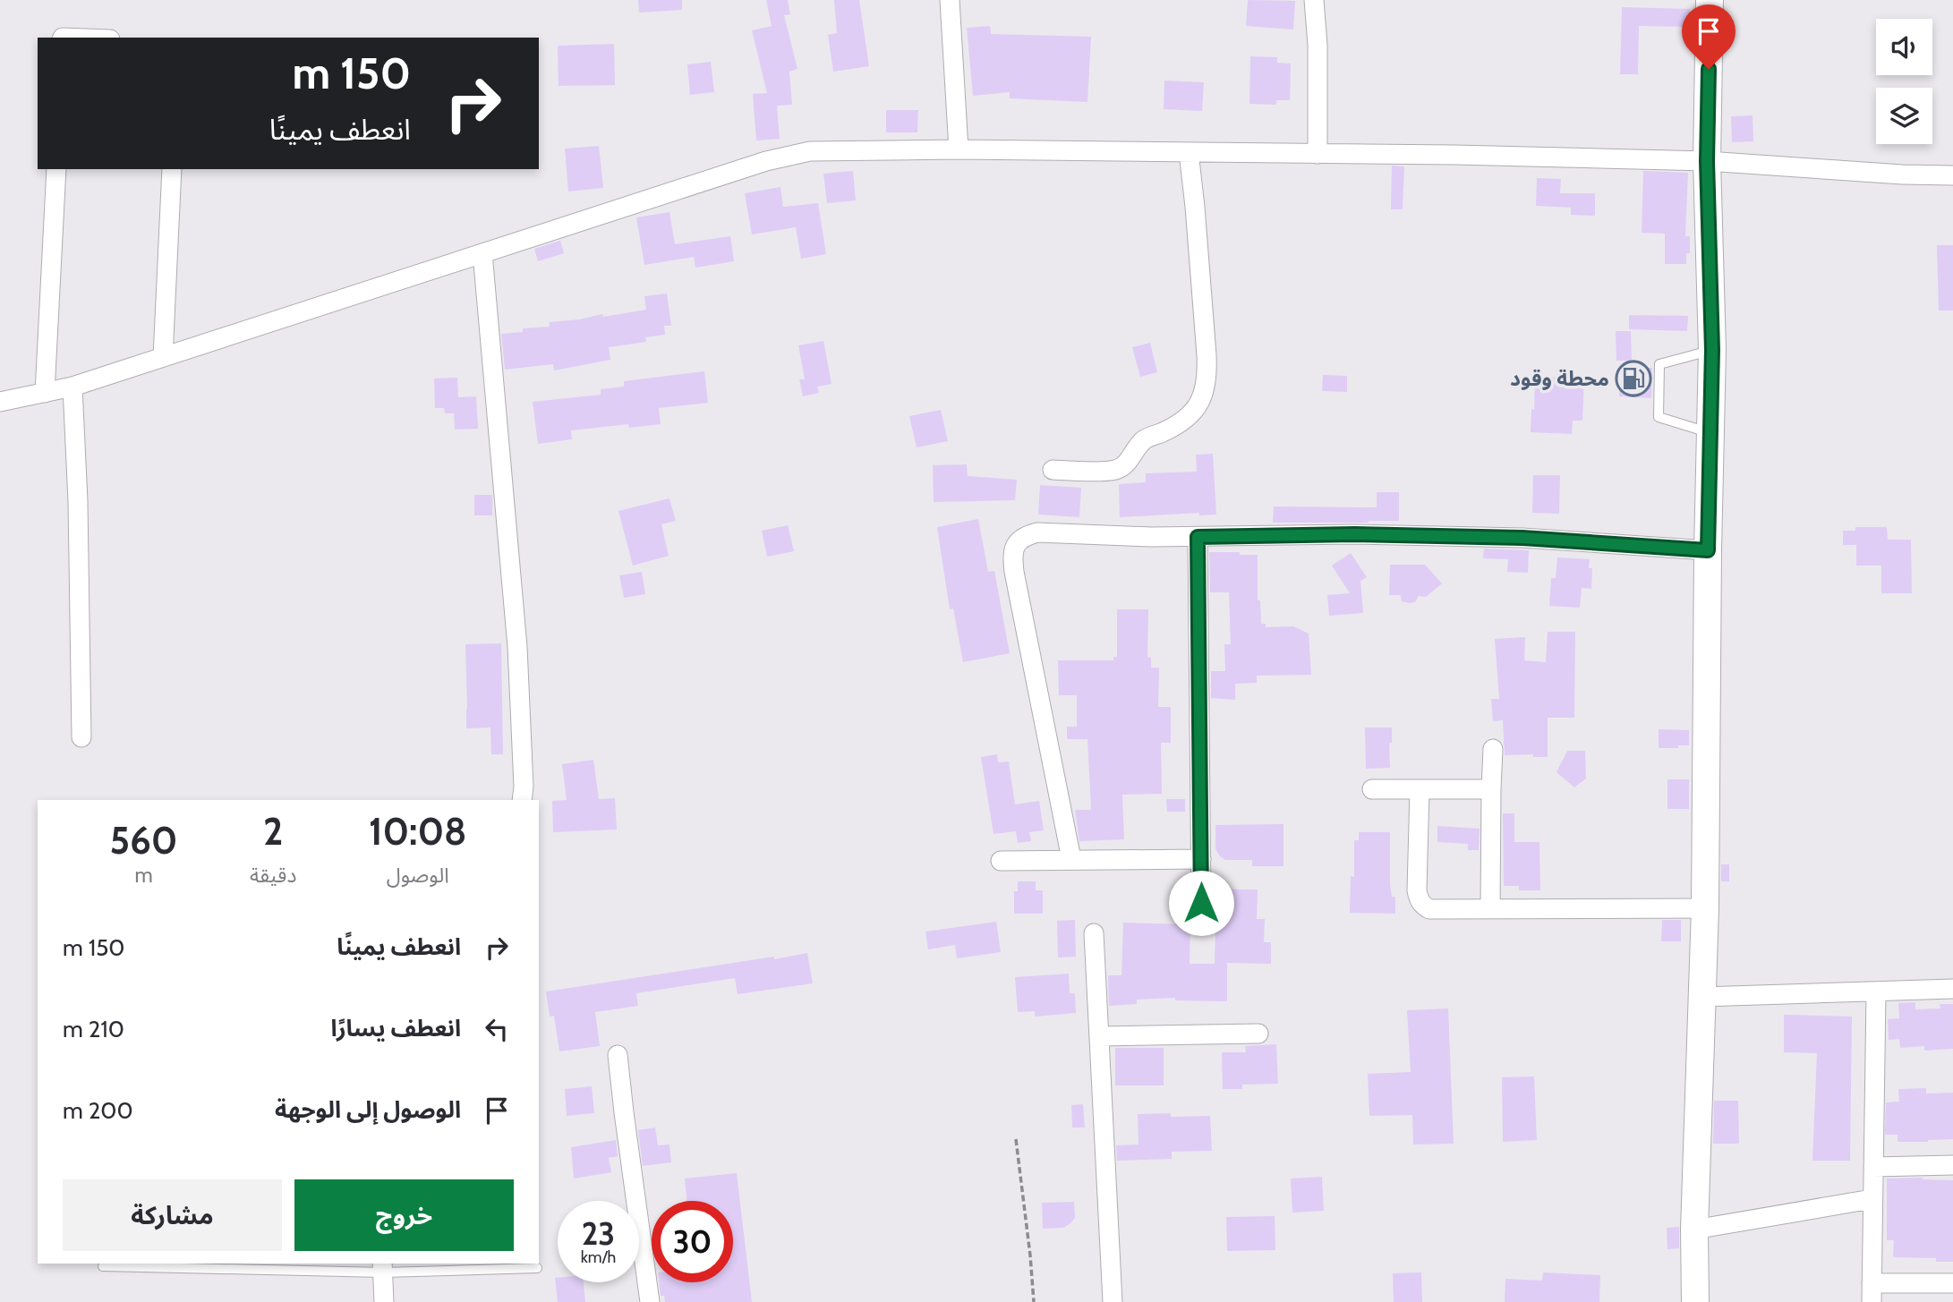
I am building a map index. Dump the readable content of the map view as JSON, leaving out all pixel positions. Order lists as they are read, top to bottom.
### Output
{
  "places": {
    "fuel station": ["محطة وقود"]
  },
  "page": {
    "turn": ["150 m", "انعطف يمينًا"],
    "eta": [
      "10:08",
      "الوصول",
      "2",
      "دقيقة",
      "560",
      "m"
    ],
    "list": [
      {
        "name": "انعطف يمينًا",
        "value": "150 m"
      },
      {
        "name": "انعطف يسارًا",
        "value": "210 m"
      },
      {
        "name": "الوصول إلى الوجهة",
        "value": "200 m"
      }
    ],
    "buttons": ["خروج", "مشاركة"],
    "speed": "23 km/h",
    "limit": "30"
  }
}
